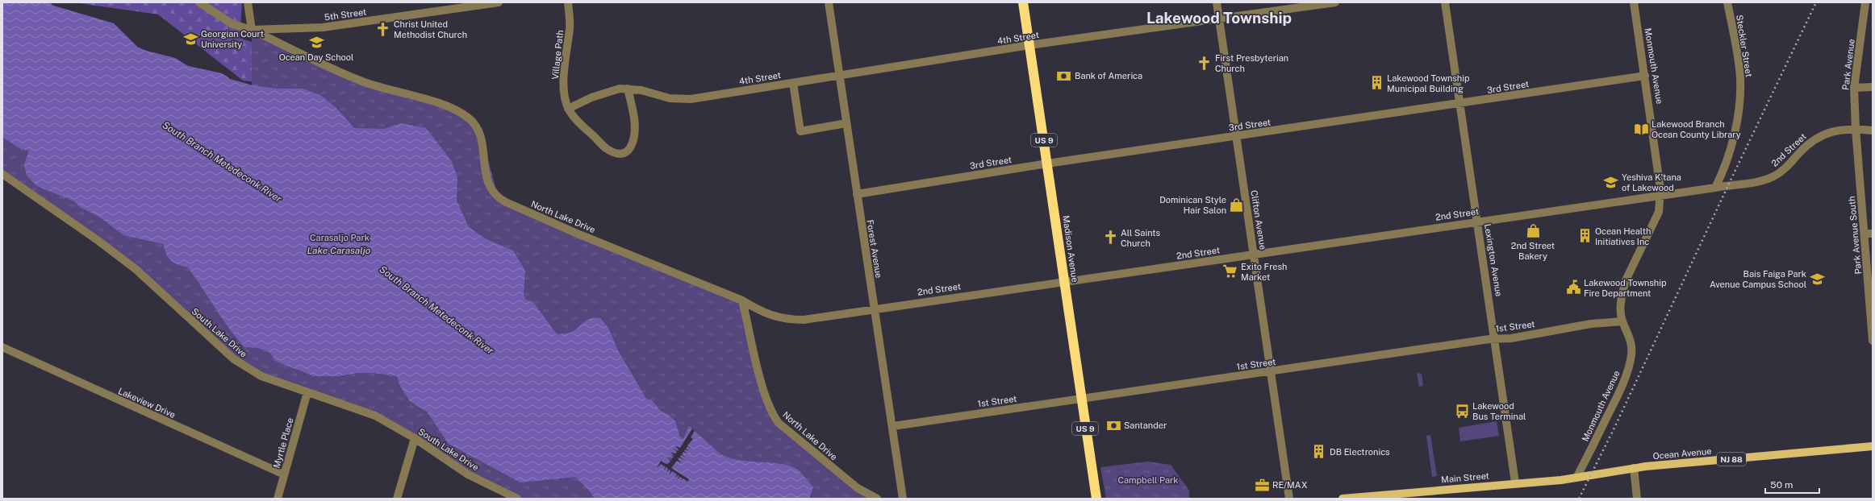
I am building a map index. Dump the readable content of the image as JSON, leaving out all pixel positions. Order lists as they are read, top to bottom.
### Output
{
  "streets": {
    "highway": ["US 9", "Madison Avenue"],
    "main road": ["Ocean Avenue", "NJ 88", "Main Street"],
    "street": [
      "5th Street",
      "4th Street",
      "Steckler Street",
      "Village Path",
      "Park Avenue",
      "Monmouth Avenue",
      "3rd Street",
      "2nd Street",
      "North Lake Drive",
      "Clifton Avenue",
      "Park Avenue South",
      "Forest Avenue",
      "Lexington Avenue",
      "1st Street",
      "South Lake Drive",
      "Lakeview Drive",
      "Myrtle Place"
    ]
  },
  "crossings": [
    ["5th Street", "North Lake Drive"],
    ["4th Street", "Village Path"],
    ["4th Street", "Clifton Avenue"],
    ["4th Street", "Forest Avenue"],
    ["4th Street", "Madison Avenue"],
    ["Steckler Street", "2nd Street"],
    ["Park Avenue", "2nd Street"],
    ["Park Avenue", "Park Avenue South"],
    ["Monmouth Avenue", "3rd Street"],
    ["Monmouth Avenue", "2nd Street"],
    ["Monmouth Avenue", "1st Street"],
    ["Monmouth Avenue", "Main Street"],
    ["3rd Street", "Clifton Avenue"],
    ["3rd Street", "Forest Avenue"],
    ["3rd Street", "Madison Avenue"],
    ["3rd Street", "Lexington Avenue"],
    ["2nd Street", "North Lake Drive"],
    ["2nd Street", "Clifton Avenue"],
    ["2nd Street", "Park Avenue South"],
    ["2nd Street", "Forest Avenue"],
    ["2nd Street", "Madison Avenue"],
    ["2nd Street", "Lexington Avenue"],
    ["Clifton Avenue", "1st Street"],
    ["Forest Avenue", "1st Street"],
    ["Madison Avenue", "1st Street"],
    ["Lexington Avenue", "1st Street"],
    ["Lexington Avenue", "Main Street"],
    ["South Lake Drive", "Myrtle Place"],
    ["Lakeview Drive", "Myrtle Place"],
    ["Ocean Avenue", "Main Street"]
  ],
  "districts": ["Lakewood Township"],
  "water": ["South Branch Metedeconk River", "Lake Carasaljo"],
  "parks": ["Carasaljo Park", "Campbell Park"],
  "places": {
    "church": ["Christ United Methodist Church", "First Presbyterian Church", "All Saints Church"],
    "school or university": [
      "Georgian Court University",
      "Ocean Day School",
      "Yeshiva K'tana of Lakewood",
      "Bais Faiga Park Avenue Campus School"
    ],
    "bank": ["Bank of America", "Santander"],
    "building": ["Lakewood Township Municipal Building", "Ocean Health Initiatives Inc", "DB Electronics"],
    "library": ["Lakewood Branch Ocean County Library"],
    "shop": ["Dominican Style Hair Salon", "2nd Street Bakery"],
    "supermarket": ["Exito Fresh Market"],
    "public building": ["Lakewood Township Fire Department"],
    "bus stop": ["Lakewood Bus Terminal"],
    "office": ["RE/MAX"]
  },
  "scale_bar": "50 m"
}
